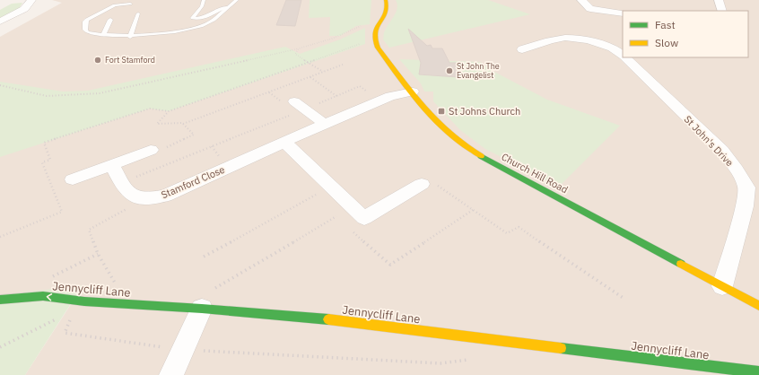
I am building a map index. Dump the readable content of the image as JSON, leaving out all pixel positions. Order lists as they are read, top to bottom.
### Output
{
  "streets": {
    "street": [
      "St John's Drive",
      "Church Hill Road",
      "Stamford Close",
      "Jennycliff Lane"
    ]
  },
  "crossings": [
    ["St John's Drive", "Church Hill Road"],
    ["Church Hill Road", "Stamford Close"]
  ],
  "places": {
    "other": ["Fort Stamford", "St John The Evangelist"],
    "transit": ["St Johns Church"]
  },
  "legend": ["Fast", "Slow"]
}
